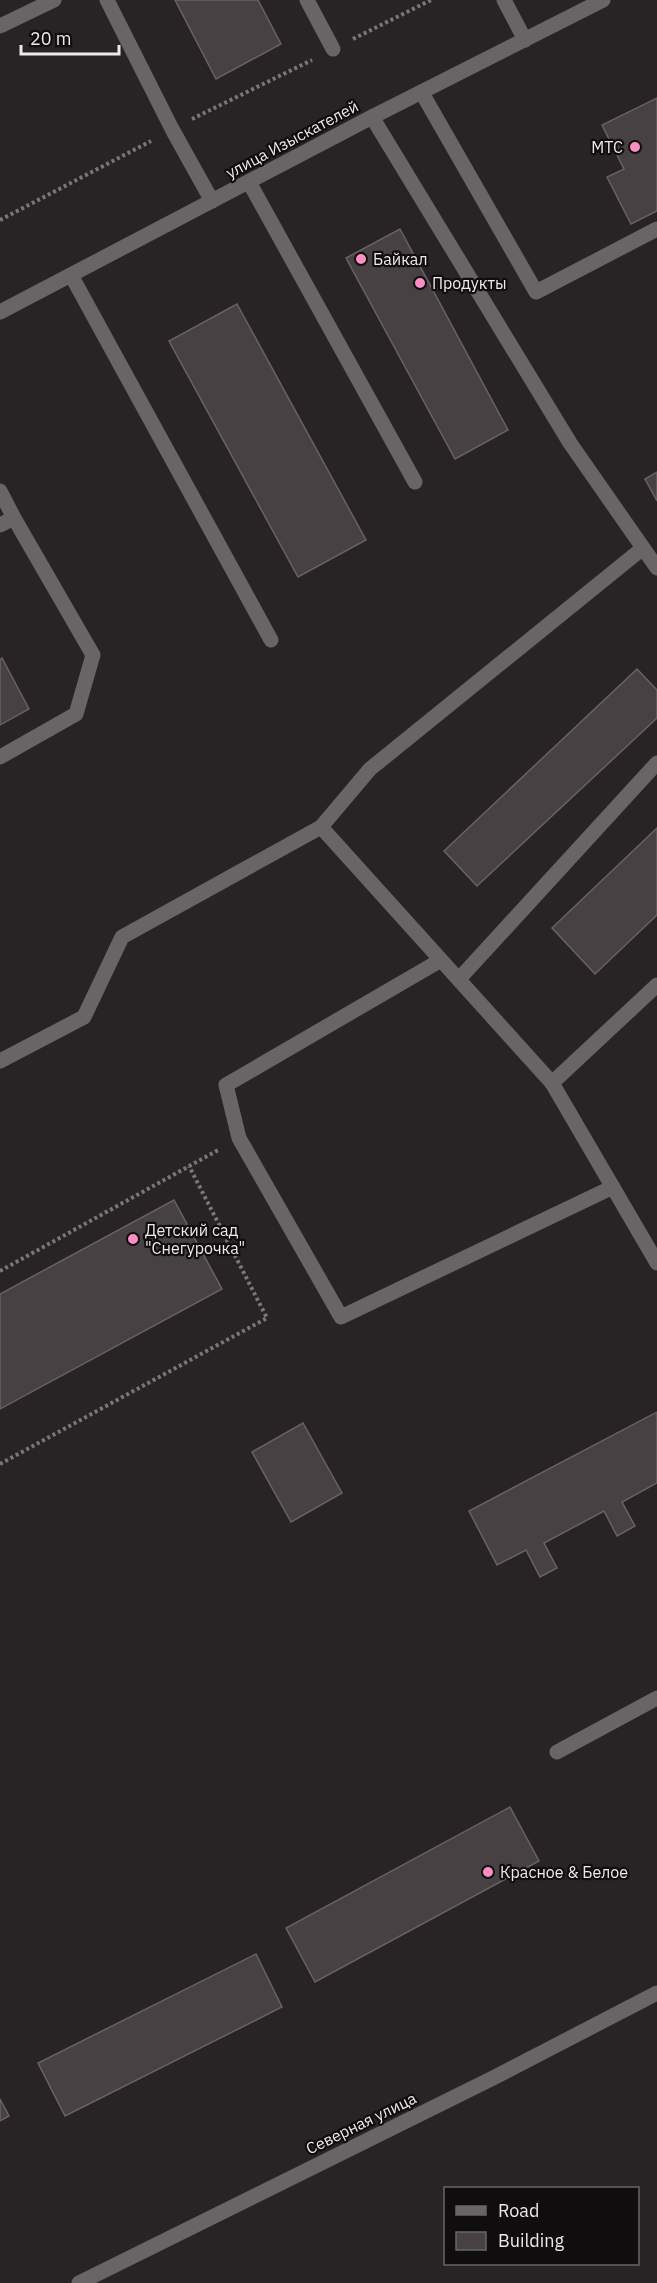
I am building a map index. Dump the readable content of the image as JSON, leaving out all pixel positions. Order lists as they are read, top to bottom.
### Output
{
  "streets": {
    "street": ["улица Изыскателей", "Северная улица"]
  },
  "places": [
    "МТС",
    "Байкал",
    "Продукты",
    "Детский сад \"Снегурочка\"",
    "Красное & Белое"
  ],
  "legend": ["Road", "Building"],
  "scale_bar": "20 m"
}
